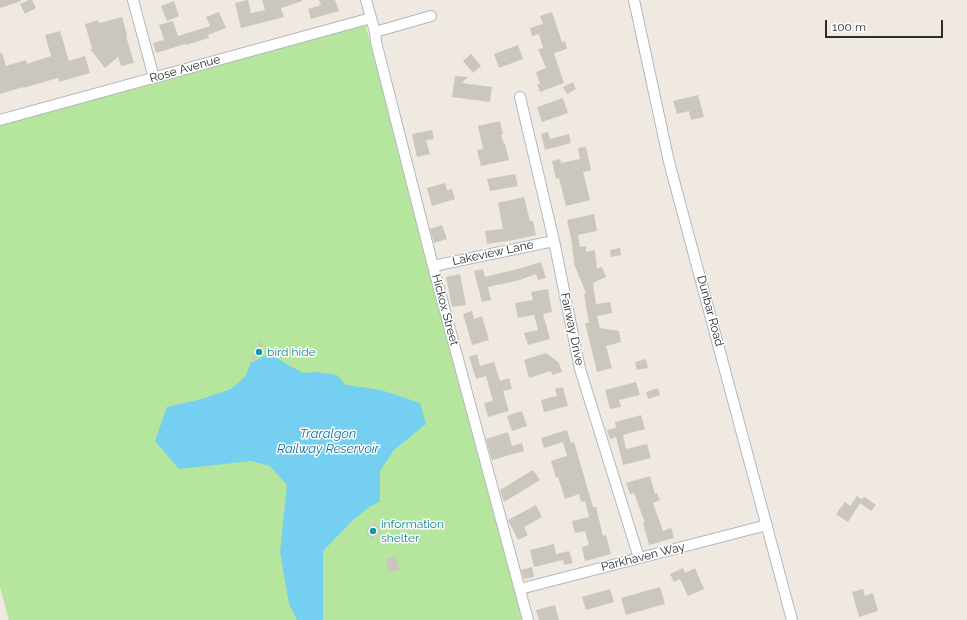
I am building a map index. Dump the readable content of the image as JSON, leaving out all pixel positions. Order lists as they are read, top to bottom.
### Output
{
  "streets": {
    "street": [
      "Rose Avenue",
      "Lakeview Lane",
      "Hickox Street",
      "Dunbar Road",
      "Fairway Drive",
      "Parkhaven Way"
    ]
  },
  "crossings": [
    ["Rose Avenue", "Hickox Street"],
    ["Lakeview Lane", "Hickox Street"],
    ["Lakeview Lane", "Fairway Drive"],
    ["Hickox Street", "Parkhaven Way"],
    ["Dunbar Road", "Parkhaven Way"],
    ["Fairway Drive", "Parkhaven Way"]
  ],
  "water": ["Traralgon Railway Reservoir"],
  "places": ["bird hide", "information shelter"],
  "scale_bar": "100 m"
}
